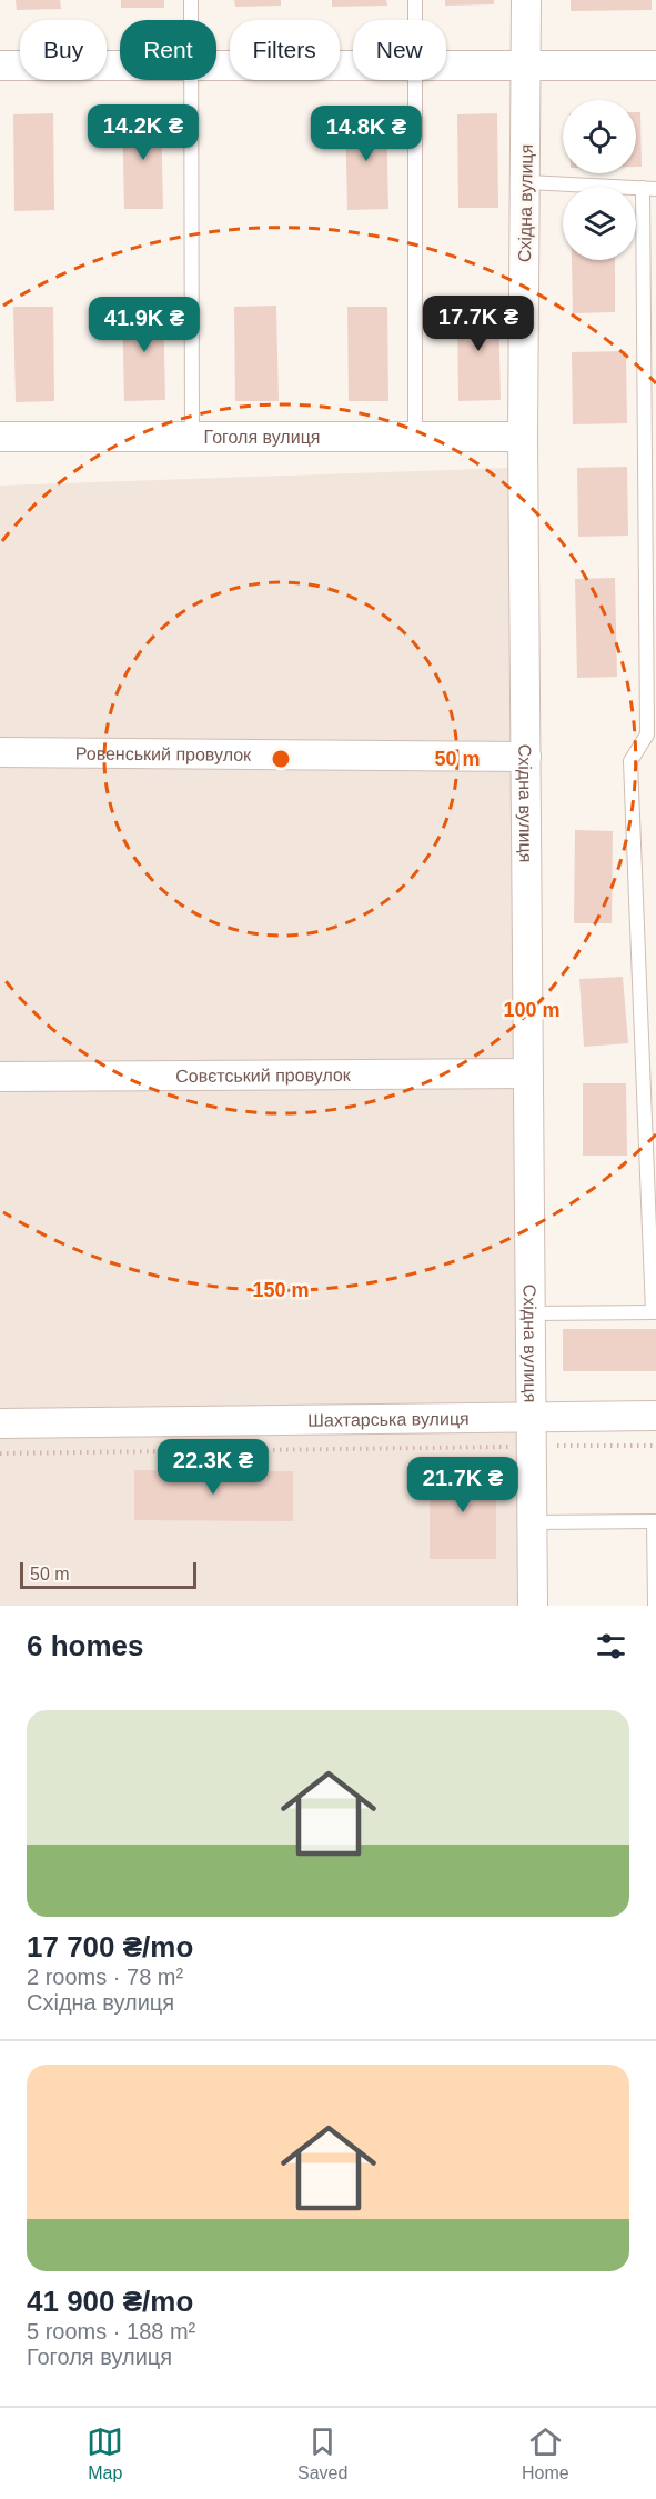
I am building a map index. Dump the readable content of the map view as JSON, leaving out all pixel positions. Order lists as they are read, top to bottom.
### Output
{
  "streets": {
    "street": [
      "Східна вулиця",
      "Гоголя вулиця",
      "Ровенський провулок",
      "Совєтський провулок",
      "Шахтарська вулиця"
    ]
  },
  "crossings": [
    ["Східна вулиця", "Гоголя вулиця"],
    ["Східна вулиця", "Ровенський провулок"],
    ["Східна вулиця", "Совєтський провулок"],
    ["Східна вулиця", "Шахтарська вулиця"]
  ],
  "scale_bar": "50 m",
  "page": {
    "chip": [
      "Buy",
      "Rent",
      "Filters",
      "New"
    ],
    "price": [
      "14.2K ₴",
      "14.8K ₴",
      "17.7K ₴",
      "41.9K ₴",
      "22.3K ₴",
      "21.7K ₴"
    ],
    "scale": "50 m",
    "heading": "6 homes",
    "list": [
      {
        "name": "17 700 ₴/mo",
        "note": "2 rooms · 78 m² · Східна вулиця"
      },
      {
        "name": "41 900 ₴/mo",
        "note": "5 rooms · 188 m² · Гоголя вулиця"
      }
    ],
    "tabs": ["Map", "Saved", "Home"]
  },
  "rings": ["50 m", "100 m", "150 m"]
}
